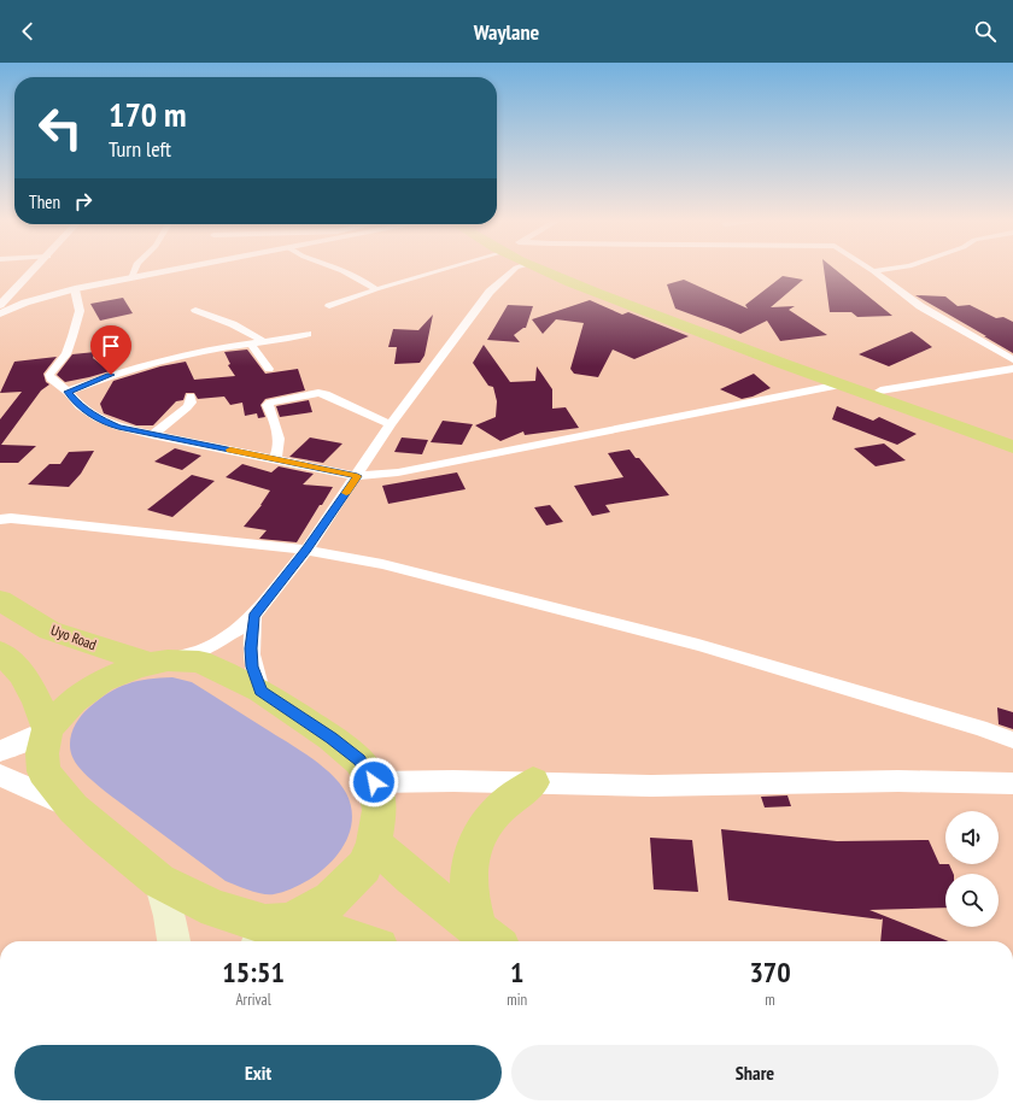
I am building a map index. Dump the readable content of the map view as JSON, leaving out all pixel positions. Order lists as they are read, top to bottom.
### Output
{
  "streets": {
    "highway": ["Uyo Road"]
  },
  "page": {
    "header": "Waylane",
    "turn": ["170 m", "Turn left"],
    "then": "Then",
    "eta": [
      "15:51",
      "Arrival",
      "1",
      "min",
      "370",
      "m"
    ],
    "buttons": ["Exit", "Share"]
  }
}
